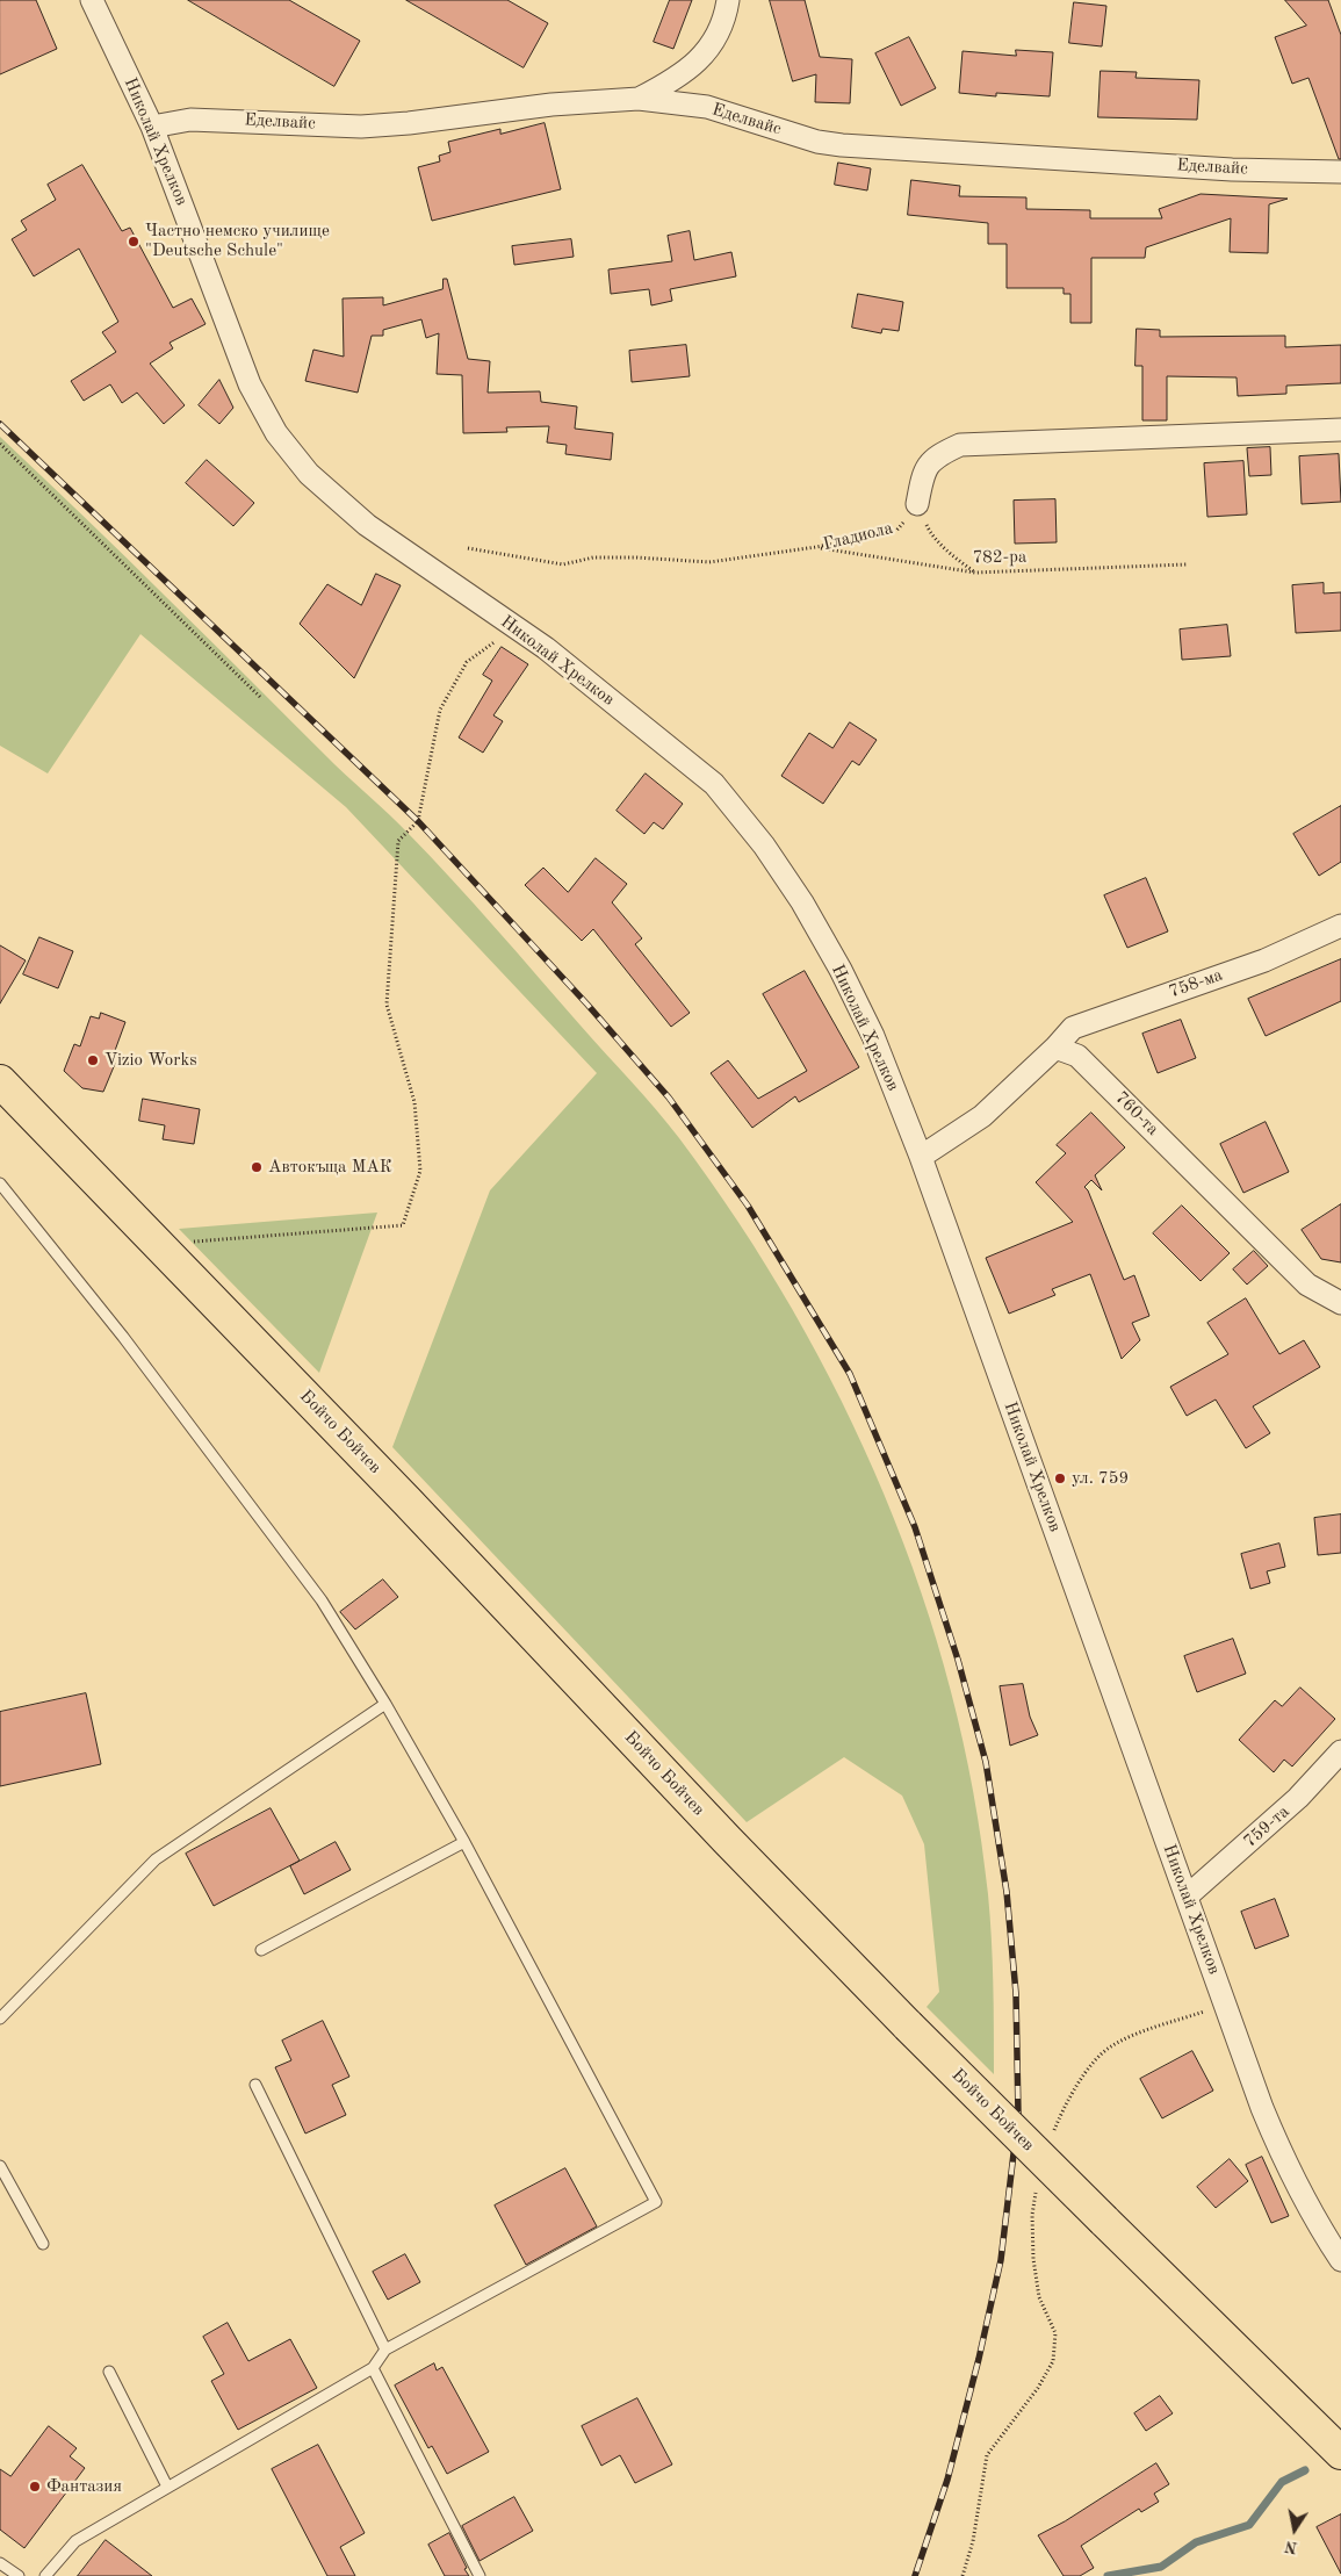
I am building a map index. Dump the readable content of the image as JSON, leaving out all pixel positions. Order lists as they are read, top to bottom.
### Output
{
  "streets": {
    "highway": ["Бойчо Бойчев"],
    "street": [
      "Еделвайс",
      "Николай Хрелков",
      "758-ма",
      "760-та",
      "759-та"
    ],
    "path": ["Гладиола", "782-ра"]
  },
  "crossings": [
    ["Еделвайс", "Николай Хрелков"],
    ["Николай Хрелков", "759-та"],
    ["Гладиола", "782-ра"],
    ["758-ма", "760-та"]
  ],
  "places": [
    "Частно немско училище \"Deutsche Schule\"",
    "Vizio Works",
    "Автокъща МАК",
    "ул. 759",
    "Фантазия"
  ],
  "north": "bottom"
}
